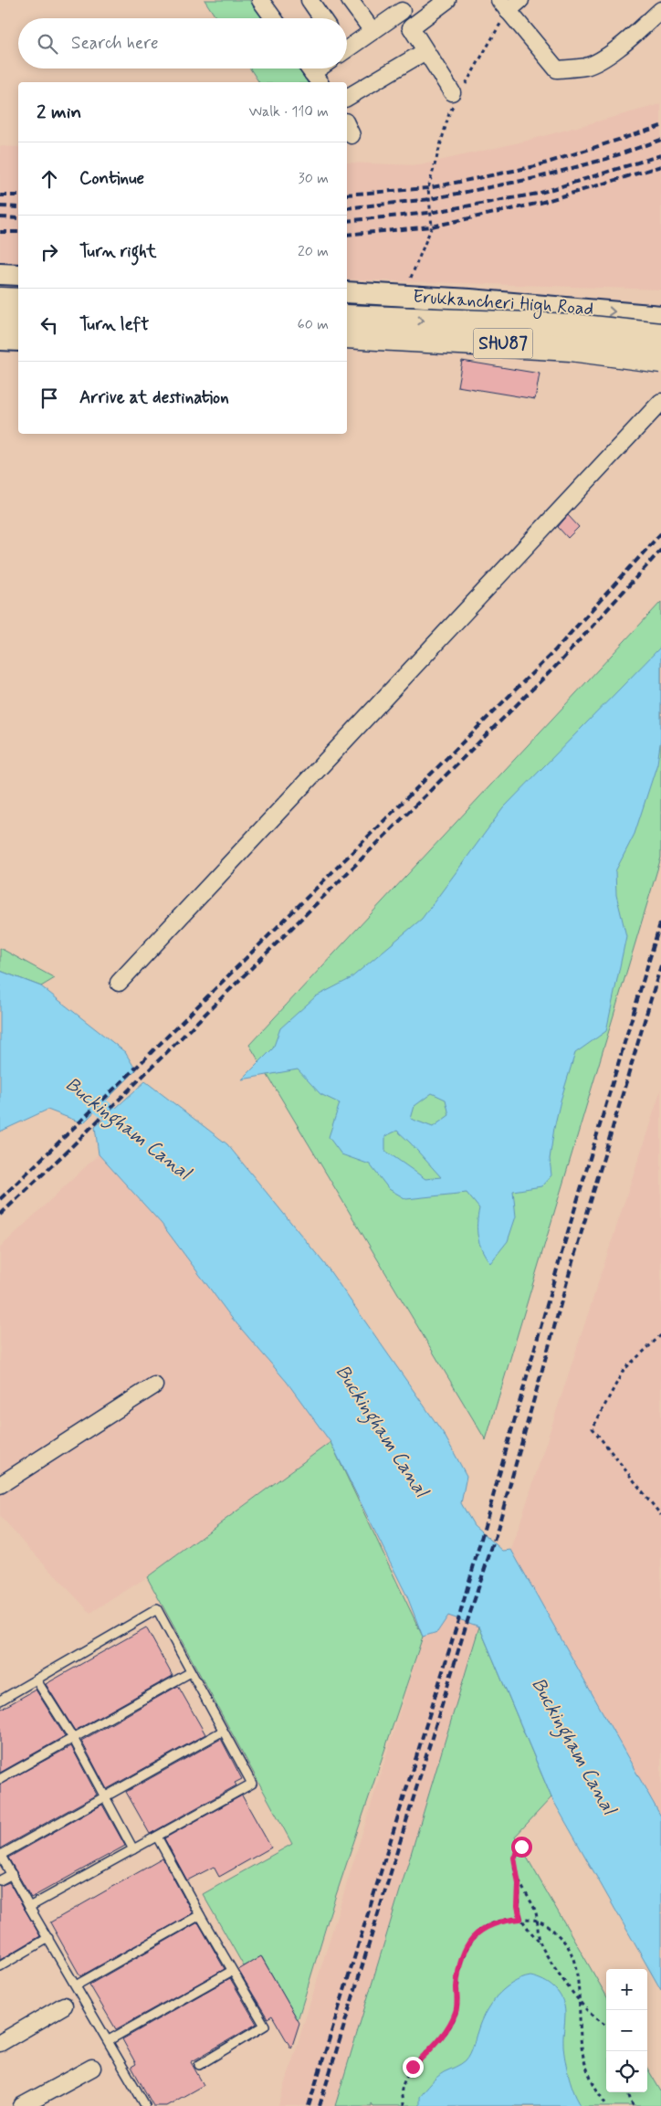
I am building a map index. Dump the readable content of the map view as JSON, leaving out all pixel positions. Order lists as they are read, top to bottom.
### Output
{
  "streets": {
    "main road": ["SHU87"],
    "street": ["Erukkancheri High Road"]
  },
  "water": ["Buckingham Canal"],
  "page": {
    "search": "Search here",
    "heading": ["2 min", "Walk · 110 m"],
    "list": [
      ["Continue", "30 m"],
      ["Turn right", "20 m"],
      ["Turn left", "60 m"],
      "Arrive at destination"
    ],
    "map_buttons": ["+", "−"]
  }
}
